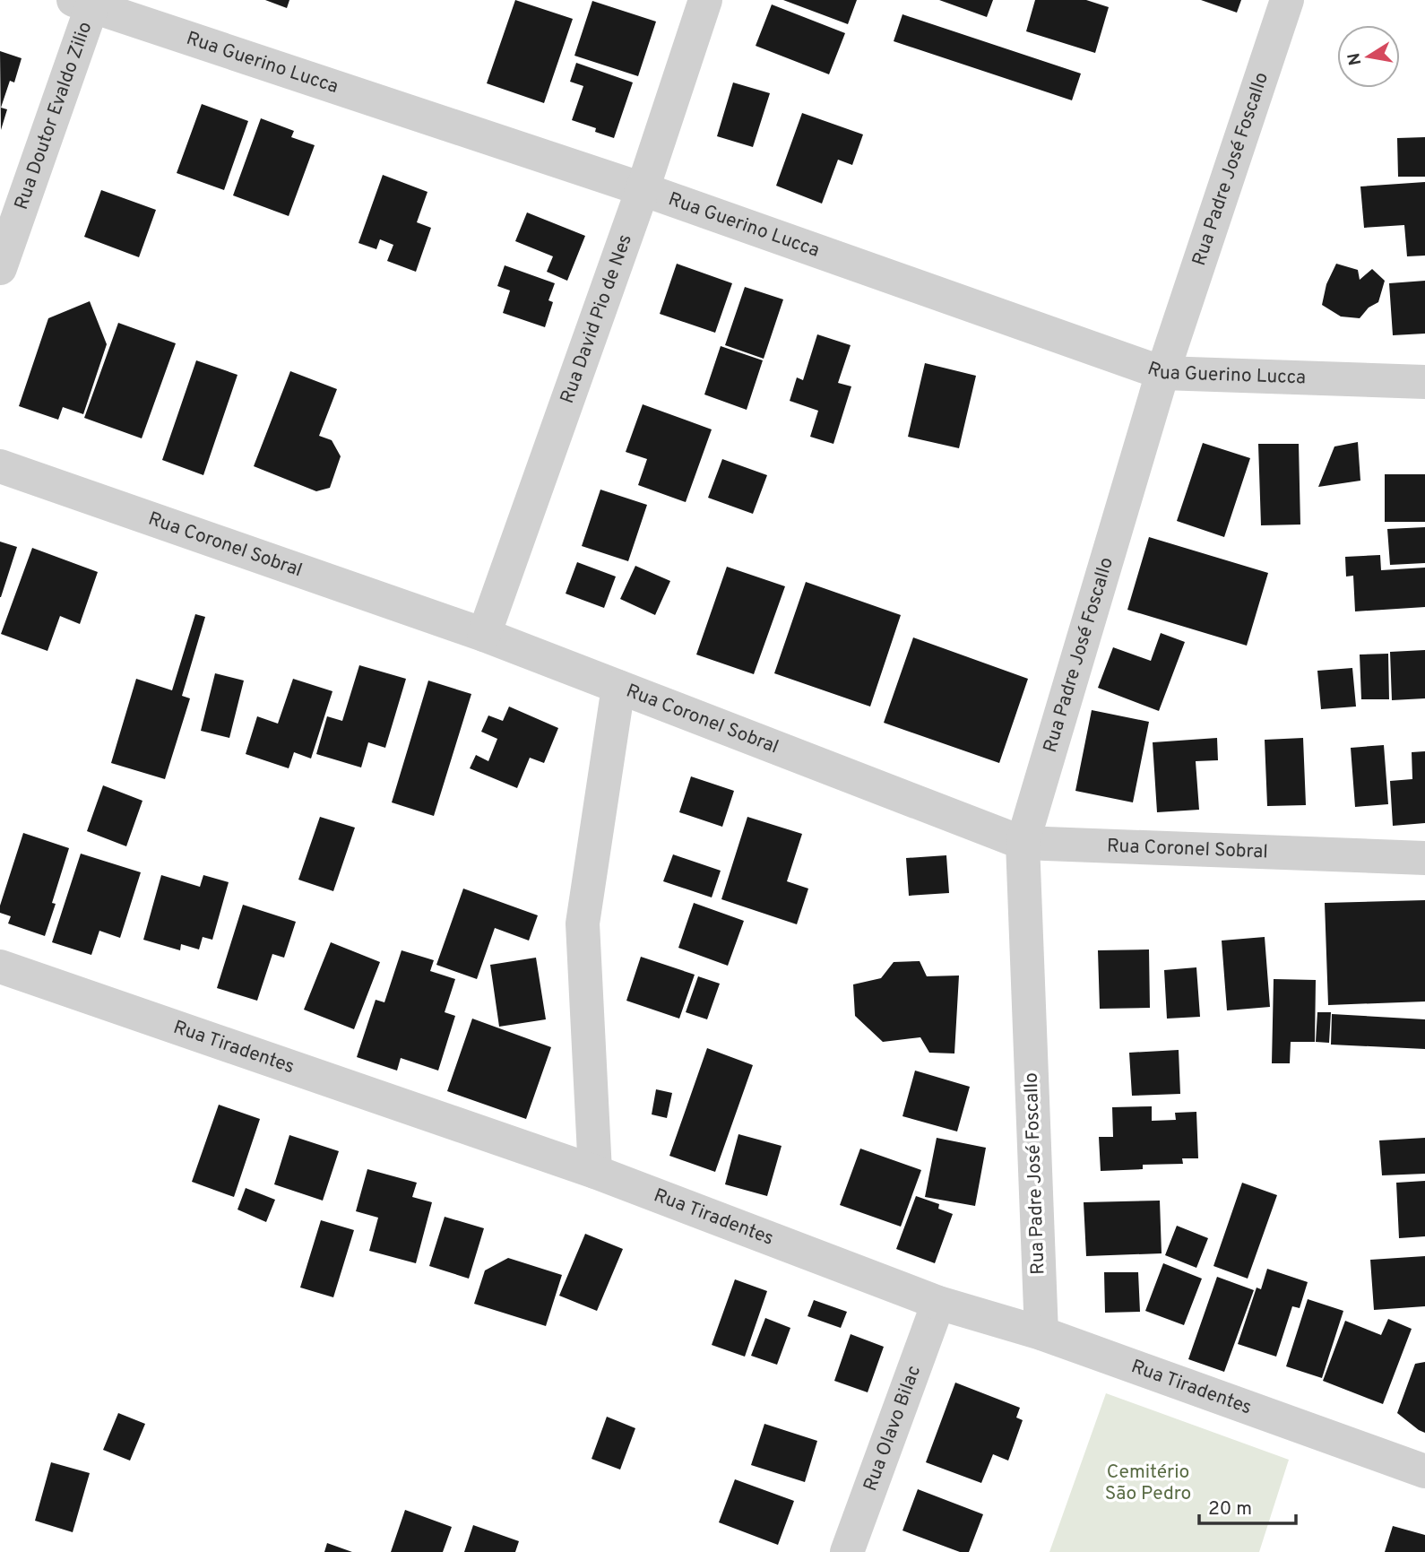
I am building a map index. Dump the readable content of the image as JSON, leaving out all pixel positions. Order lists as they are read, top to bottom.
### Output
{
  "streets": {
    "street": [
      "Rua Guerino Lucca",
      "Rua Doutor Evaldo Zilio",
      "Rua Padre José Foscallo",
      "Rua David Pio de Nes",
      "Rua Coronel Sobral",
      "Rua Tiradentes",
      "Rua Olavo Bilac"
    ]
  },
  "crossings": [
    ["Rua Guerino Lucca", "Rua Doutor Evaldo Zilio"],
    ["Rua Guerino Lucca", "Rua Padre José Foscallo"],
    ["Rua Guerino Lucca", "Rua David Pio de Nes"],
    ["Rua Padre José Foscallo", "Rua Coronel Sobral"],
    ["Rua Padre José Foscallo", "Rua Tiradentes"],
    ["Rua David Pio de Nes", "Rua Coronel Sobral"],
    ["Rua Tiradentes", "Rua Olavo Bilac"]
  ],
  "parks": ["Cemitério São Pedro"],
  "scale_bar": "20 m",
  "north": "left"
}
